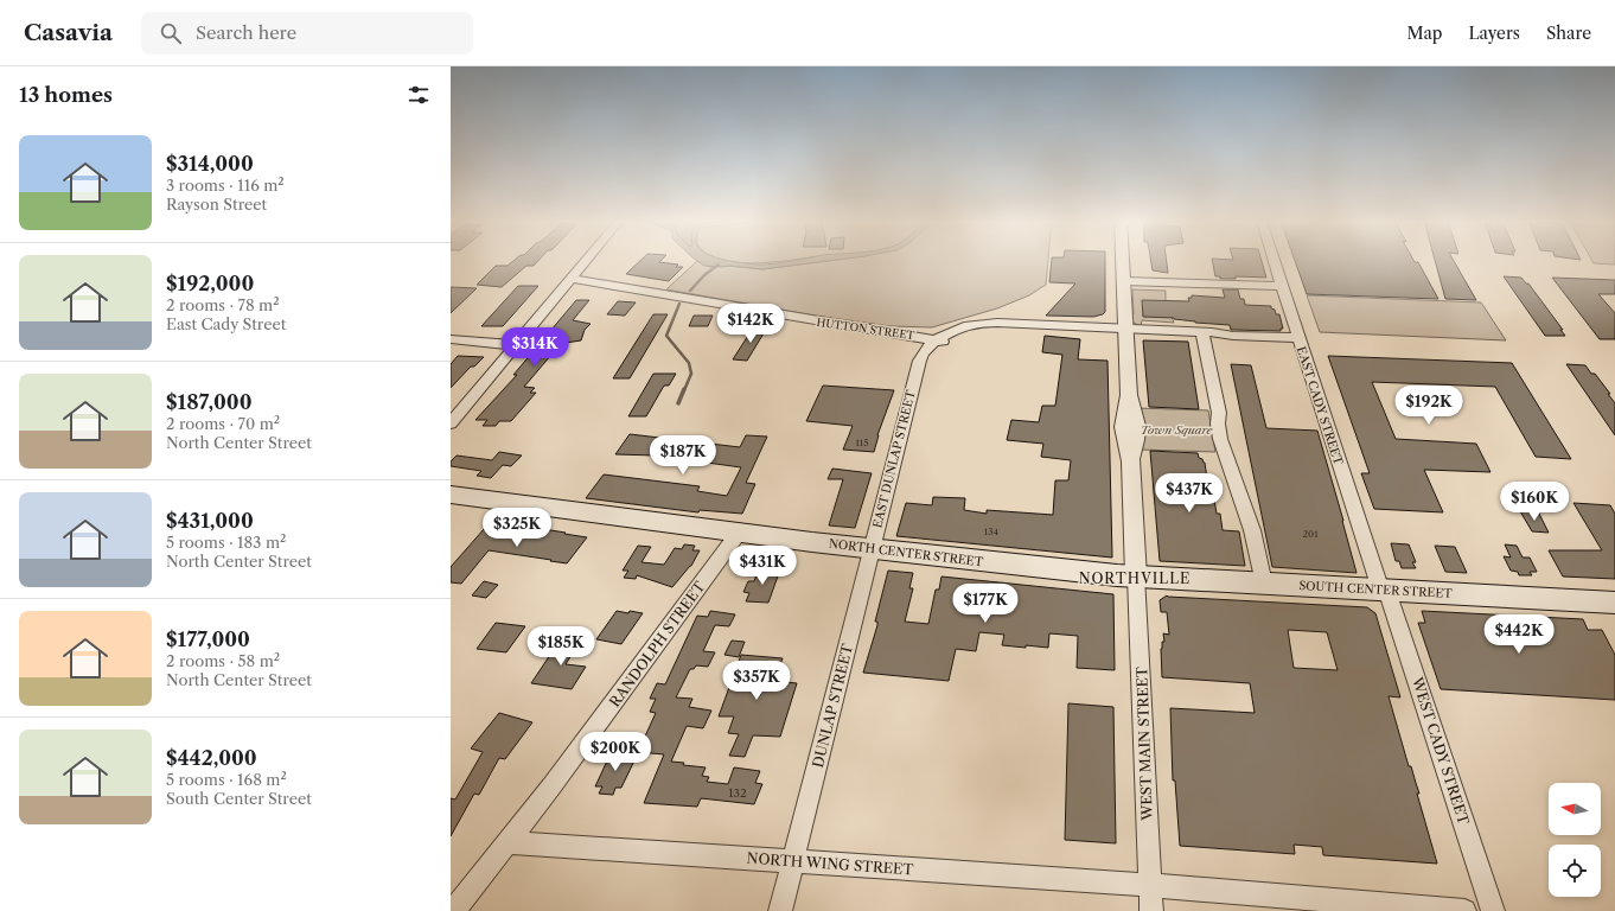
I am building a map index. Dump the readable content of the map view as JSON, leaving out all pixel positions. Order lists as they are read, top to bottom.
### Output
{
  "streets": {
    "main road": ["NORTH CENTER STREET", "SOUTH CENTER STREET"],
    "street": [
      "HUTTON STREET",
      "EAST CADY STREET",
      "EAST DUNLAP STREET",
      "RANDOLPH STREET",
      "DUNLAP STREET",
      "WEST MAIN STREET",
      "WEST CADY STREET",
      "NORTH WING STREET"
    ]
  },
  "crossings": [
    ["HUTTON STREET", "EAST DUNLAP STREET"],
    ["EAST CADY STREET", "SOUTH CENTER STREET"],
    ["EAST CADY STREET", "WEST CADY STREET"],
    ["EAST DUNLAP STREET", "NORTH CENTER STREET"],
    ["EAST DUNLAP STREET", "DUNLAP STREET"],
    ["NORTH CENTER STREET", "SOUTH CENTER STREET"],
    ["NORTH CENTER STREET", "RANDOLPH STREET"],
    ["NORTH CENTER STREET", "DUNLAP STREET"],
    ["NORTH CENTER STREET", "WEST MAIN STREET"],
    ["SOUTH CENTER STREET", "WEST MAIN STREET"],
    ["SOUTH CENTER STREET", "WEST CADY STREET"],
    ["RANDOLPH STREET", "NORTH WING STREET"],
    ["DUNLAP STREET", "NORTH WING STREET"],
    ["WEST MAIN STREET", "NORTH WING STREET"]
  ],
  "districts": ["NORTHVILLE"],
  "parks": ["Town Square"],
  "house_numbers": [
    "115",
    "134",
    "201",
    "132"
  ],
  "north": "left",
  "page": {
    "header": "Casavia",
    "search": "Search here",
    "nav": ["Map", "Layers", "Share"],
    "heading": "13 homes",
    "list": [
      {
        "name": "$314,000",
        "note": "3 rooms · 116 m² · Rayson Street"
      },
      {
        "name": "$192,000",
        "note": "2 rooms · 78 m² · East Cady Street"
      },
      {
        "name": "$187,000",
        "note": "2 rooms · 70 m² · North Center Street"
      },
      {
        "name": "$431,000",
        "note": "5 rooms · 183 m² · North Center Street"
      },
      {
        "name": "$177,000",
        "note": "2 rooms · 58 m² · North Center Street"
      },
      {
        "name": "$442,000",
        "note": "5 rooms · 168 m² · South Center Street"
      }
    ],
    "price": [
      "$142K",
      "$314K",
      "$192K",
      "$187K",
      "$437K",
      "$160K",
      "$325K",
      "$431K",
      "$177K",
      "$442K",
      "$185K",
      "$357K",
      "$200K"
    ]
  }
}
